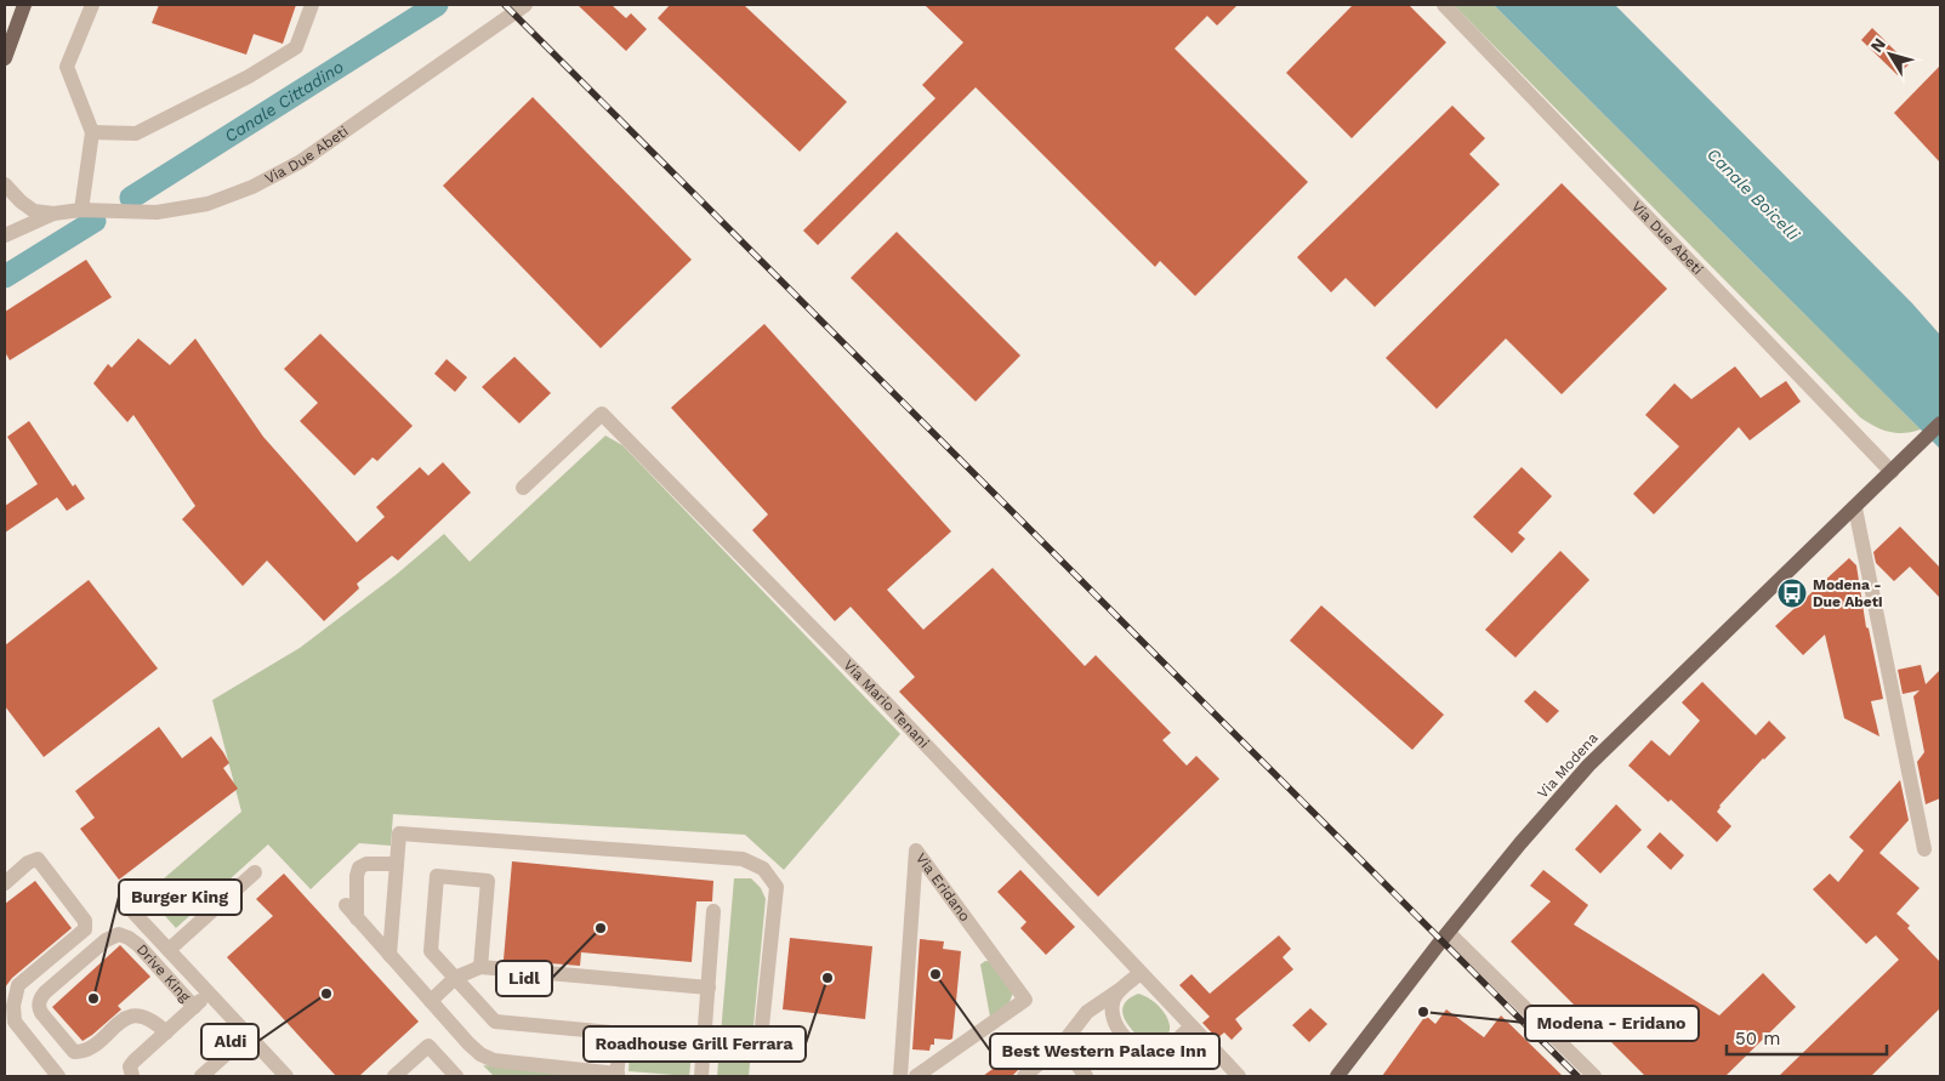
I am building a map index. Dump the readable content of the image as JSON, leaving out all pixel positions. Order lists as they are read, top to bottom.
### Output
{
  "streets": {
    "main road": ["Via Modena"],
    "street": [
      "Via Due Abeti",
      "Via Mario Tenani",
      "Via Eridano",
      "Drive King"
    ]
  },
  "crossings": [
    ["Via Due Abeti", "Via Modena"]
  ],
  "water": ["Canale Cittadino", "Canale Boicelli"],
  "places": {
    "bus stop": ["Modena - Due Abeti"],
    "other": [
      "Lidl",
      "Best Western Palace Inn",
      "Roadhouse Grill Ferrara",
      "Aldi",
      "Burger King",
      "Modena - Eridano"
    ]
  },
  "scale_bar": "50 m",
  "north": "top left"
}
